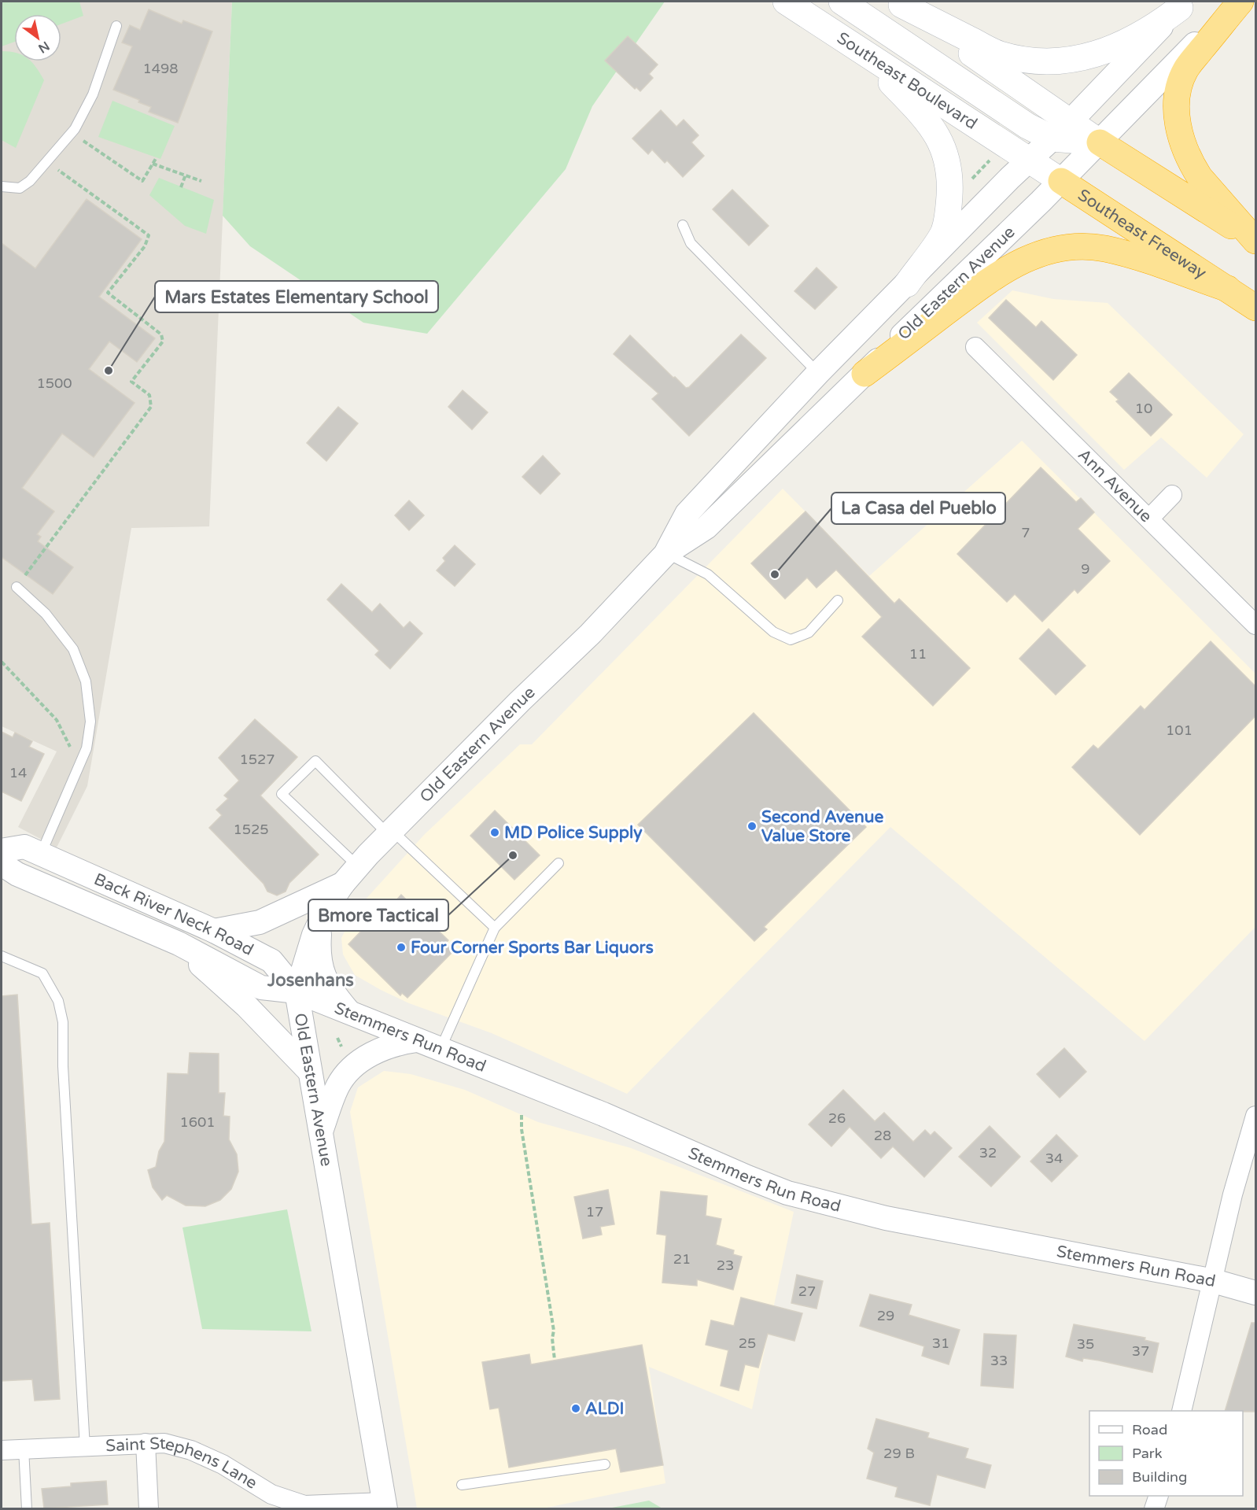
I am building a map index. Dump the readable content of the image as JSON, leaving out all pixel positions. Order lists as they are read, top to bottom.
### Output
{
  "streets": {
    "highway": ["Southeast Freeway"],
    "main road": ["Southeast Boulevard"],
    "street": [
      "Old Eastern Avenue",
      "Ann Avenue",
      "Back River Neck Road",
      "Stemmers Run Road",
      "Saint Stephens Lane"
    ]
  },
  "crossings": [
    ["Southeast Boulevard", "Southeast Freeway"],
    ["Southeast Boulevard", "Old Eastern Avenue"],
    ["Southeast Freeway", "Old Eastern Avenue"],
    ["Old Eastern Avenue", "Back River Neck Road"],
    ["Old Eastern Avenue", "Stemmers Run Road"],
    ["Old Eastern Avenue", "Saint Stephens Lane"],
    ["Back River Neck Road", "Stemmers Run Road"]
  ],
  "districts": ["Josenhans"],
  "places": [
    "Mars Estates Elementary School",
    "La Casa del Pueblo",
    "Second Avenue Value Store",
    "MD Police Supply",
    "Bmore Tactical",
    "Four Corner Sports Bar Liquors",
    "ALDI"
  ],
  "house_numbers": [
    "1498",
    "1500",
    "10",
    "7",
    "9",
    "11",
    "101",
    "1527",
    "14",
    "1525",
    "26",
    "1601",
    "28",
    "32",
    "34",
    "17",
    "21",
    "23",
    "27",
    "29",
    "25",
    "31",
    "35",
    "37",
    "33",
    "29 B"
  ],
  "legend": ["Road", "Park", "Building"],
  "north": "bottom right"
}
